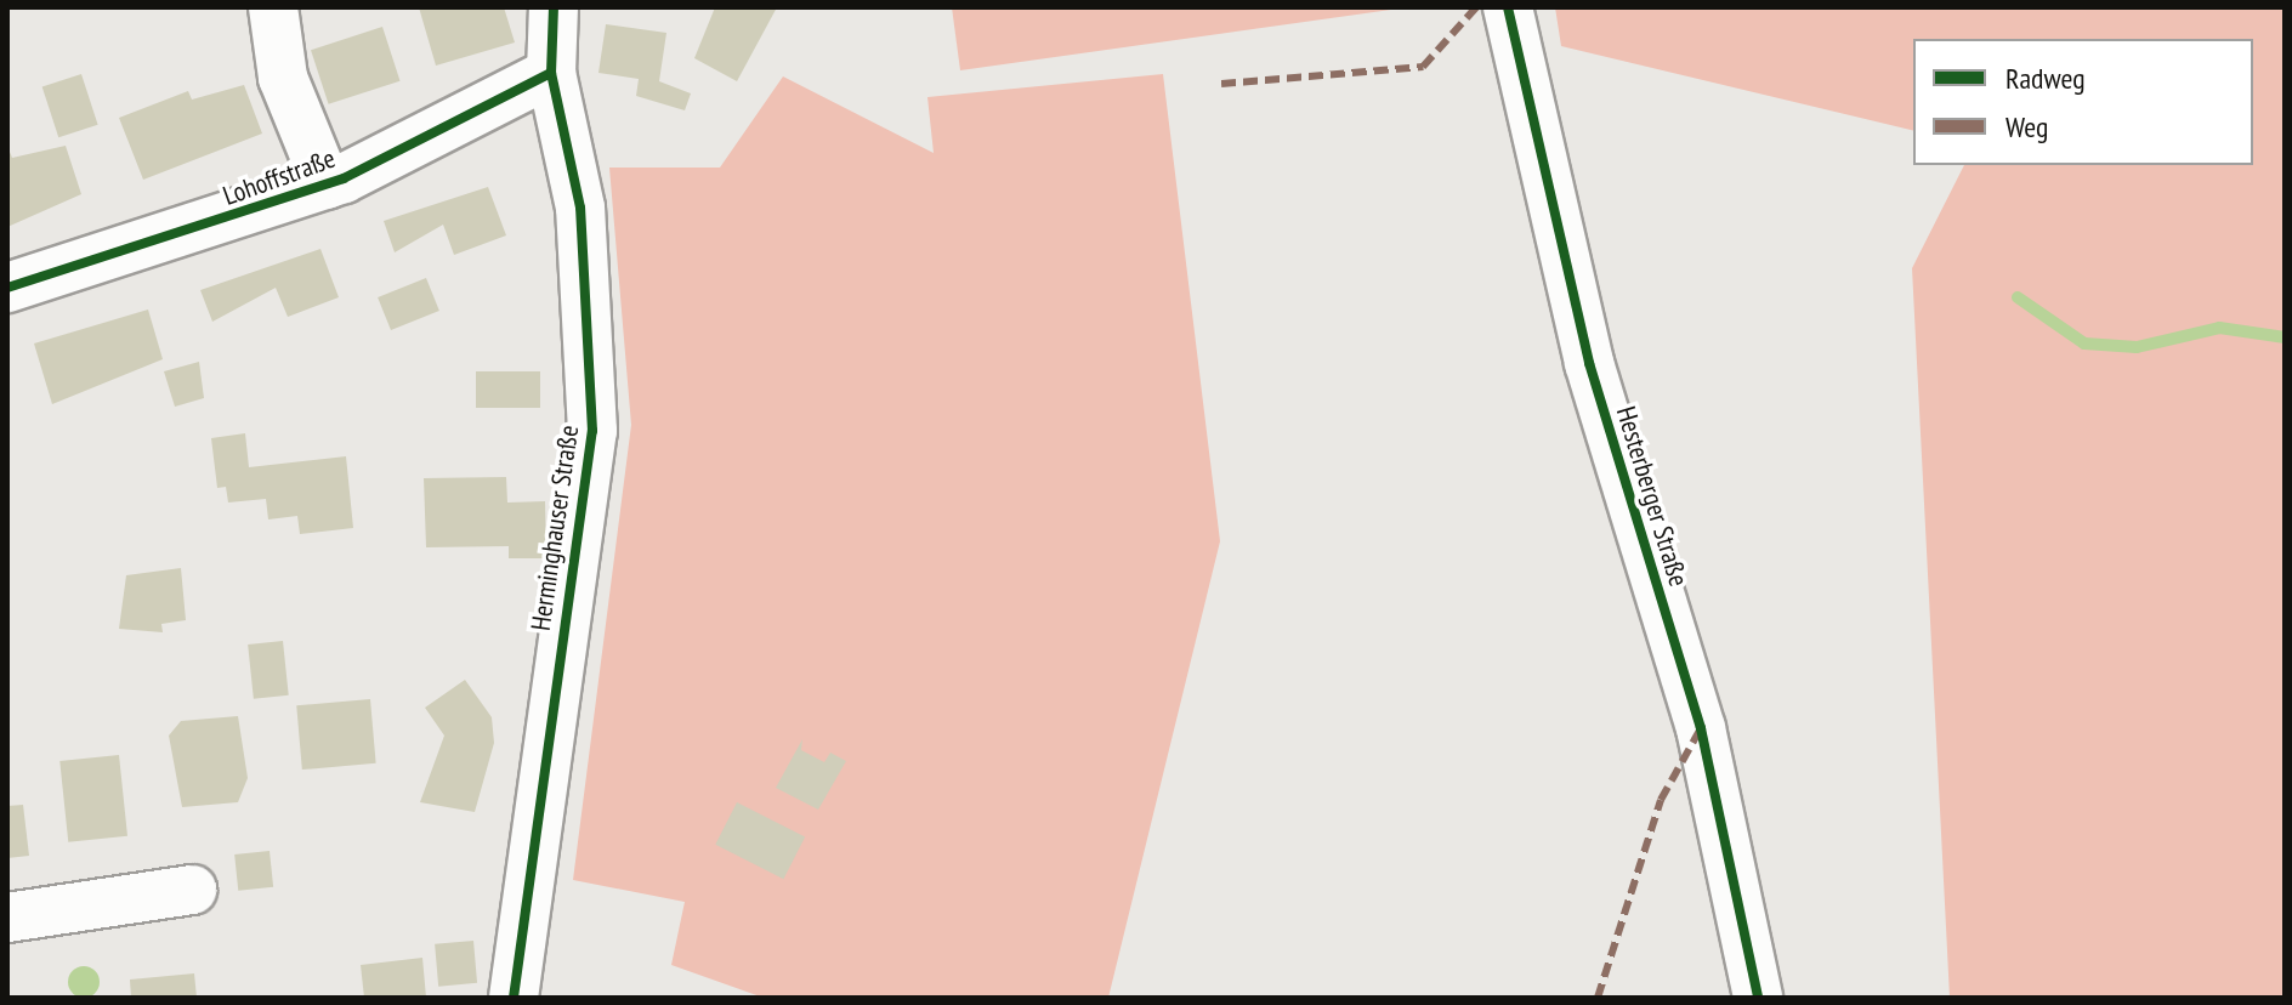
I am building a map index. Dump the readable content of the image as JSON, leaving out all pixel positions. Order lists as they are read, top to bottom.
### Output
{
  "streets": {
    "street": ["Lohoffstraße", "Hesterberger Straße", "Herminghauser Straße"]
  },
  "crossings": [
    ["Lohoffstraße", "Herminghauser Straße"]
  ],
  "legend": ["Radweg", "Weg"]
}
